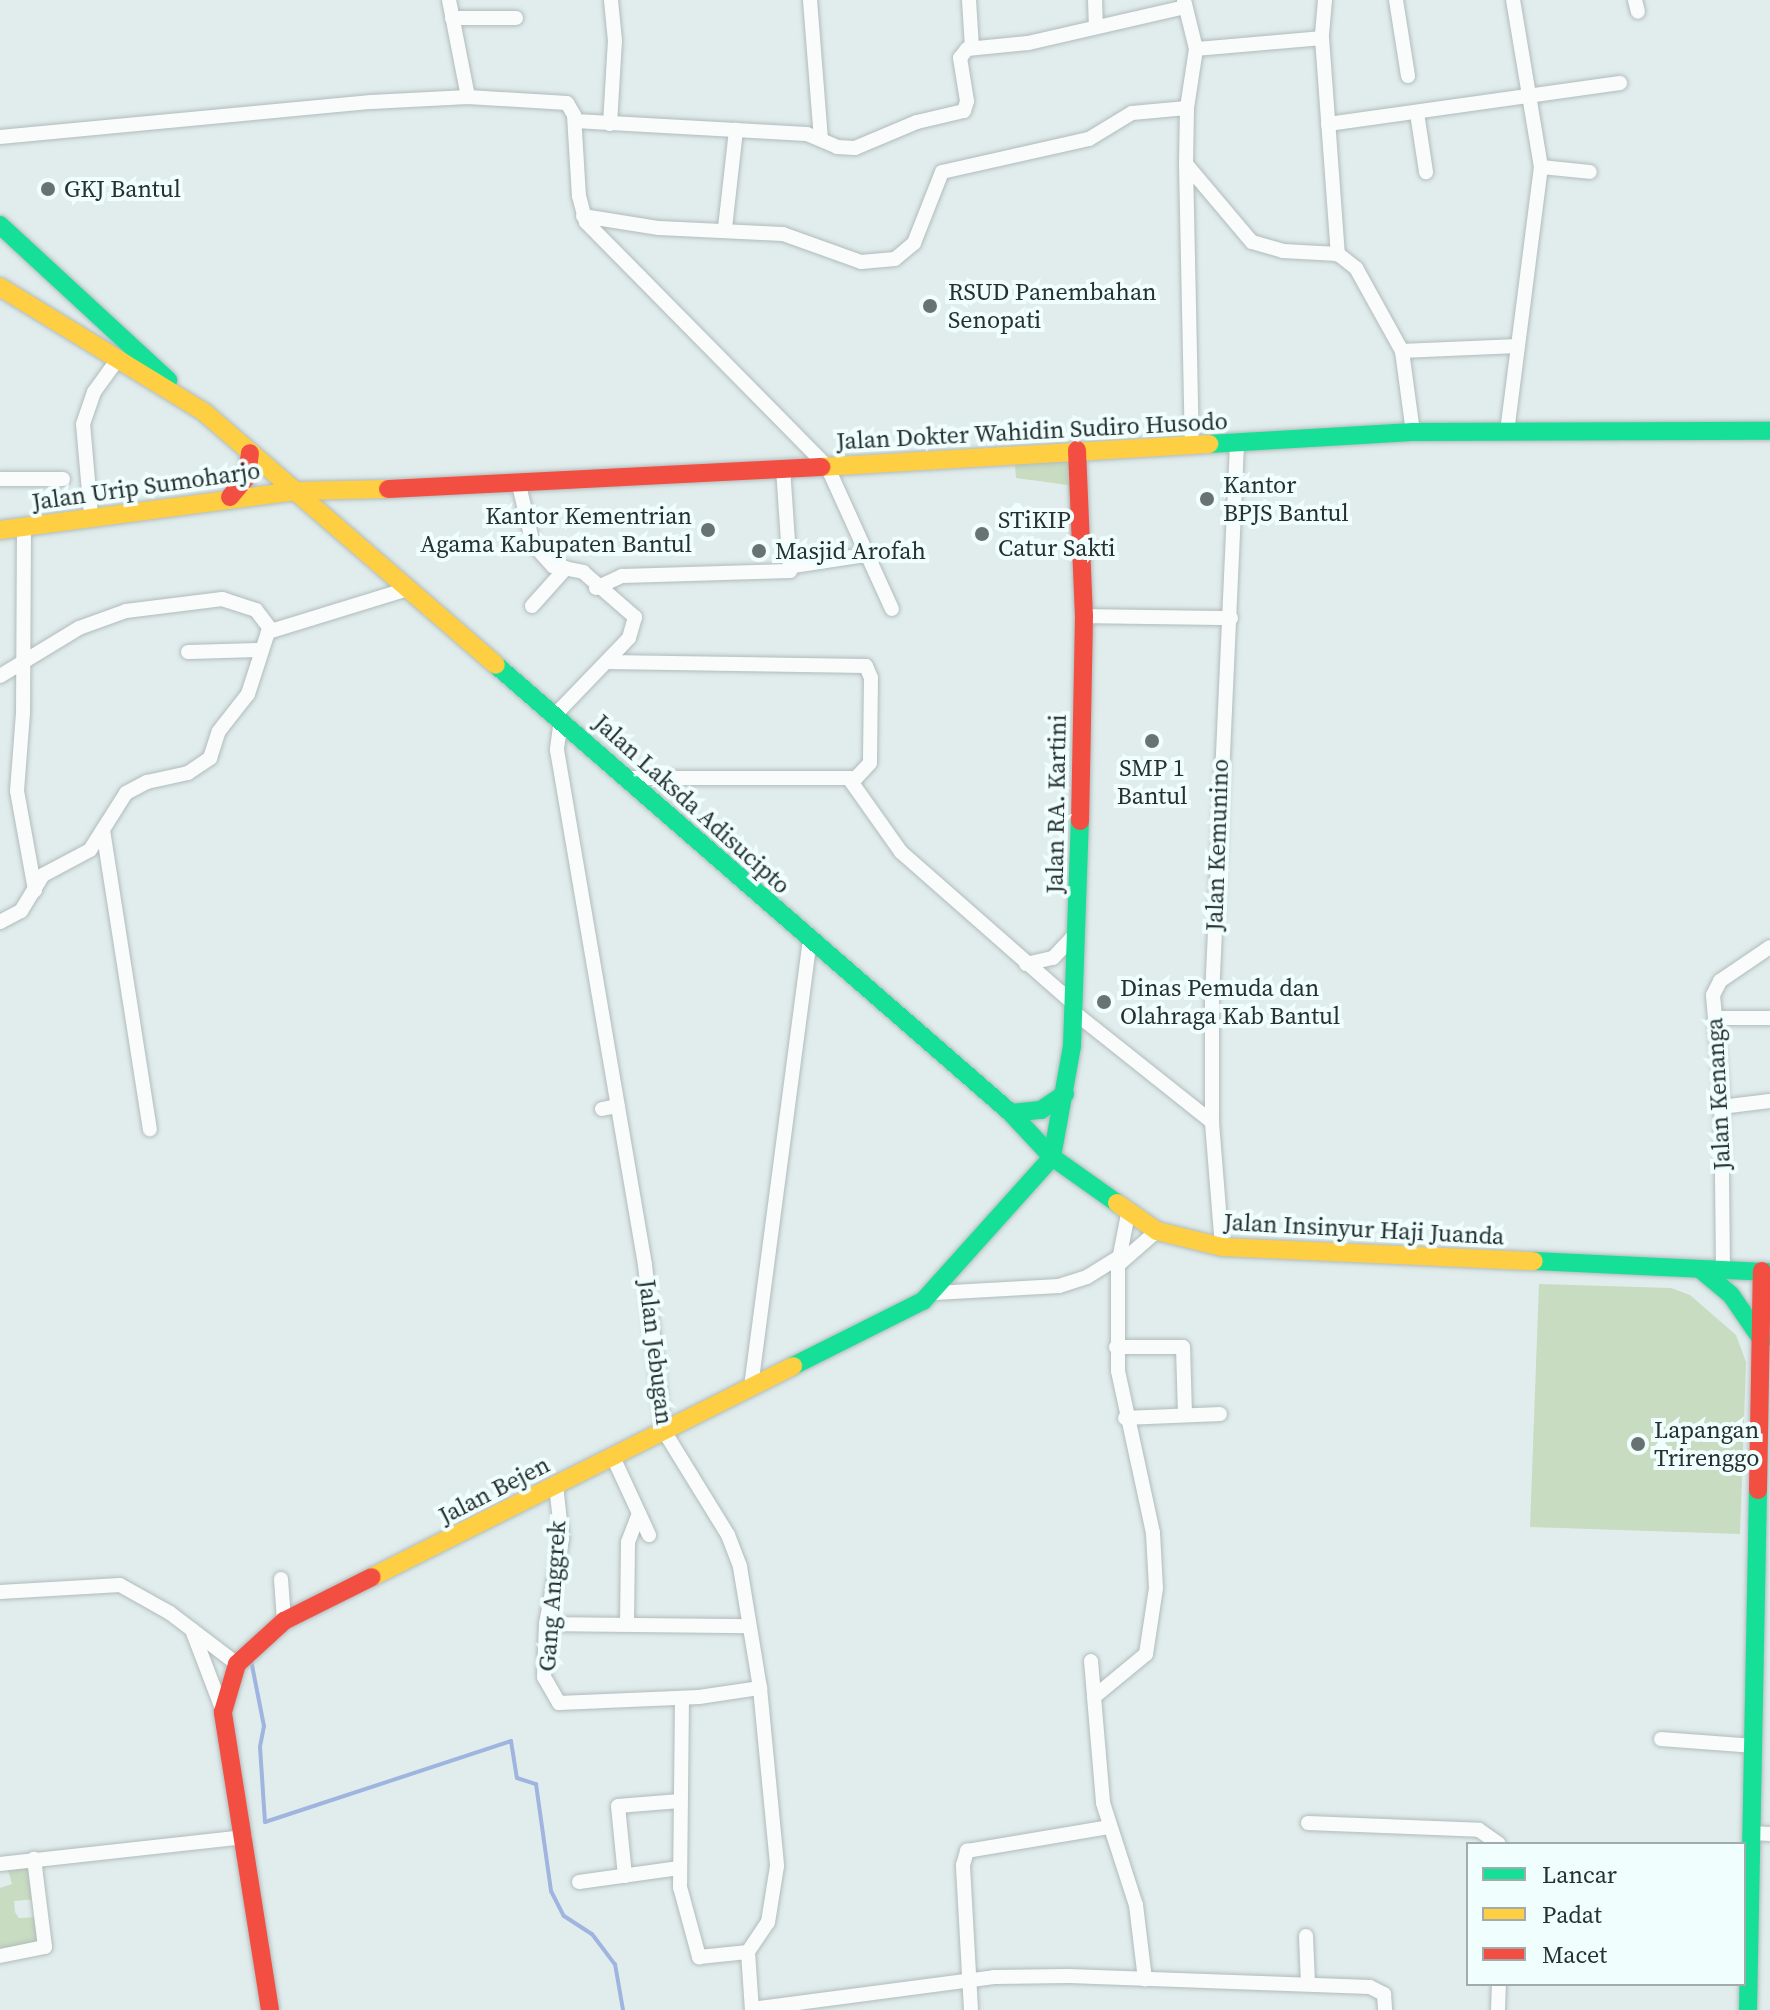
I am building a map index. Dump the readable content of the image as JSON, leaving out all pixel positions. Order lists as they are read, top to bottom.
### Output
{
  "streets": {
    "main road": [
      "Jalan Dokter Wahidin Sudiro Husodo",
      "Jalan Urip Sumoharjo",
      "Jalan Laksda Adisucipto",
      "Jalan RA. Kartini",
      "Jalan Insinyur Haji Juanda",
      "Jalan Bejen"
    ],
    "street": [
      "Jalan Kemunino",
      "Jalan Kenanga",
      "Jalan Jebugan",
      "Gang Anggrek"
    ]
  },
  "crossings": [
    ["Jalan Dokter Wahidin Sudiro Husodo", "Jalan Urip Sumoharjo"],
    ["Jalan Dokter Wahidin Sudiro Husodo", "Jalan Laksda Adisucipto"],
    ["Jalan Dokter Wahidin Sudiro Husodo", "Jalan RA. Kartini"],
    ["Jalan Dokter Wahidin Sudiro Husodo", "Jalan Kemunino"],
    ["Jalan Urip Sumoharjo", "Jalan Laksda Adisucipto"],
    ["Jalan Laksda Adisucipto", "Jalan RA. Kartini"],
    ["Jalan Laksda Adisucipto", "Jalan Insinyur Haji Juanda"],
    ["Jalan Laksda Adisucipto", "Jalan Jebugan"],
    ["Jalan Laksda Adisucipto", "Jalan Bejen"],
    ["Jalan RA. Kartini", "Jalan Insinyur Haji Juanda"],
    ["Jalan RA. Kartini", "Jalan Bejen"],
    ["Jalan Kemunino", "Jalan Insinyur Haji Juanda"],
    ["Jalan Kenanga", "Jalan Insinyur Haji Juanda"],
    ["Jalan Insinyur Haji Juanda", "Jalan Bejen"],
    ["Jalan Jebugan", "Jalan Bejen"],
    ["Jalan Bejen", "Gang Anggrek"]
  ],
  "places": [
    "GKJ Bantul",
    "RSUD Panembahan Senopati",
    "Kantor BPJS Bantul",
    "Kantor Kementrian Agama Kabupaten Bantul",
    "STiKIP Catur Sakti",
    "Masjid Arofah",
    "SMP 1 Bantul",
    "Dinas Pemuda dan Olahraga Kab Bantul",
    "Lapangan Trirenggo"
  ],
  "legend": ["Lancar", "Padat", "Macet"]
}
